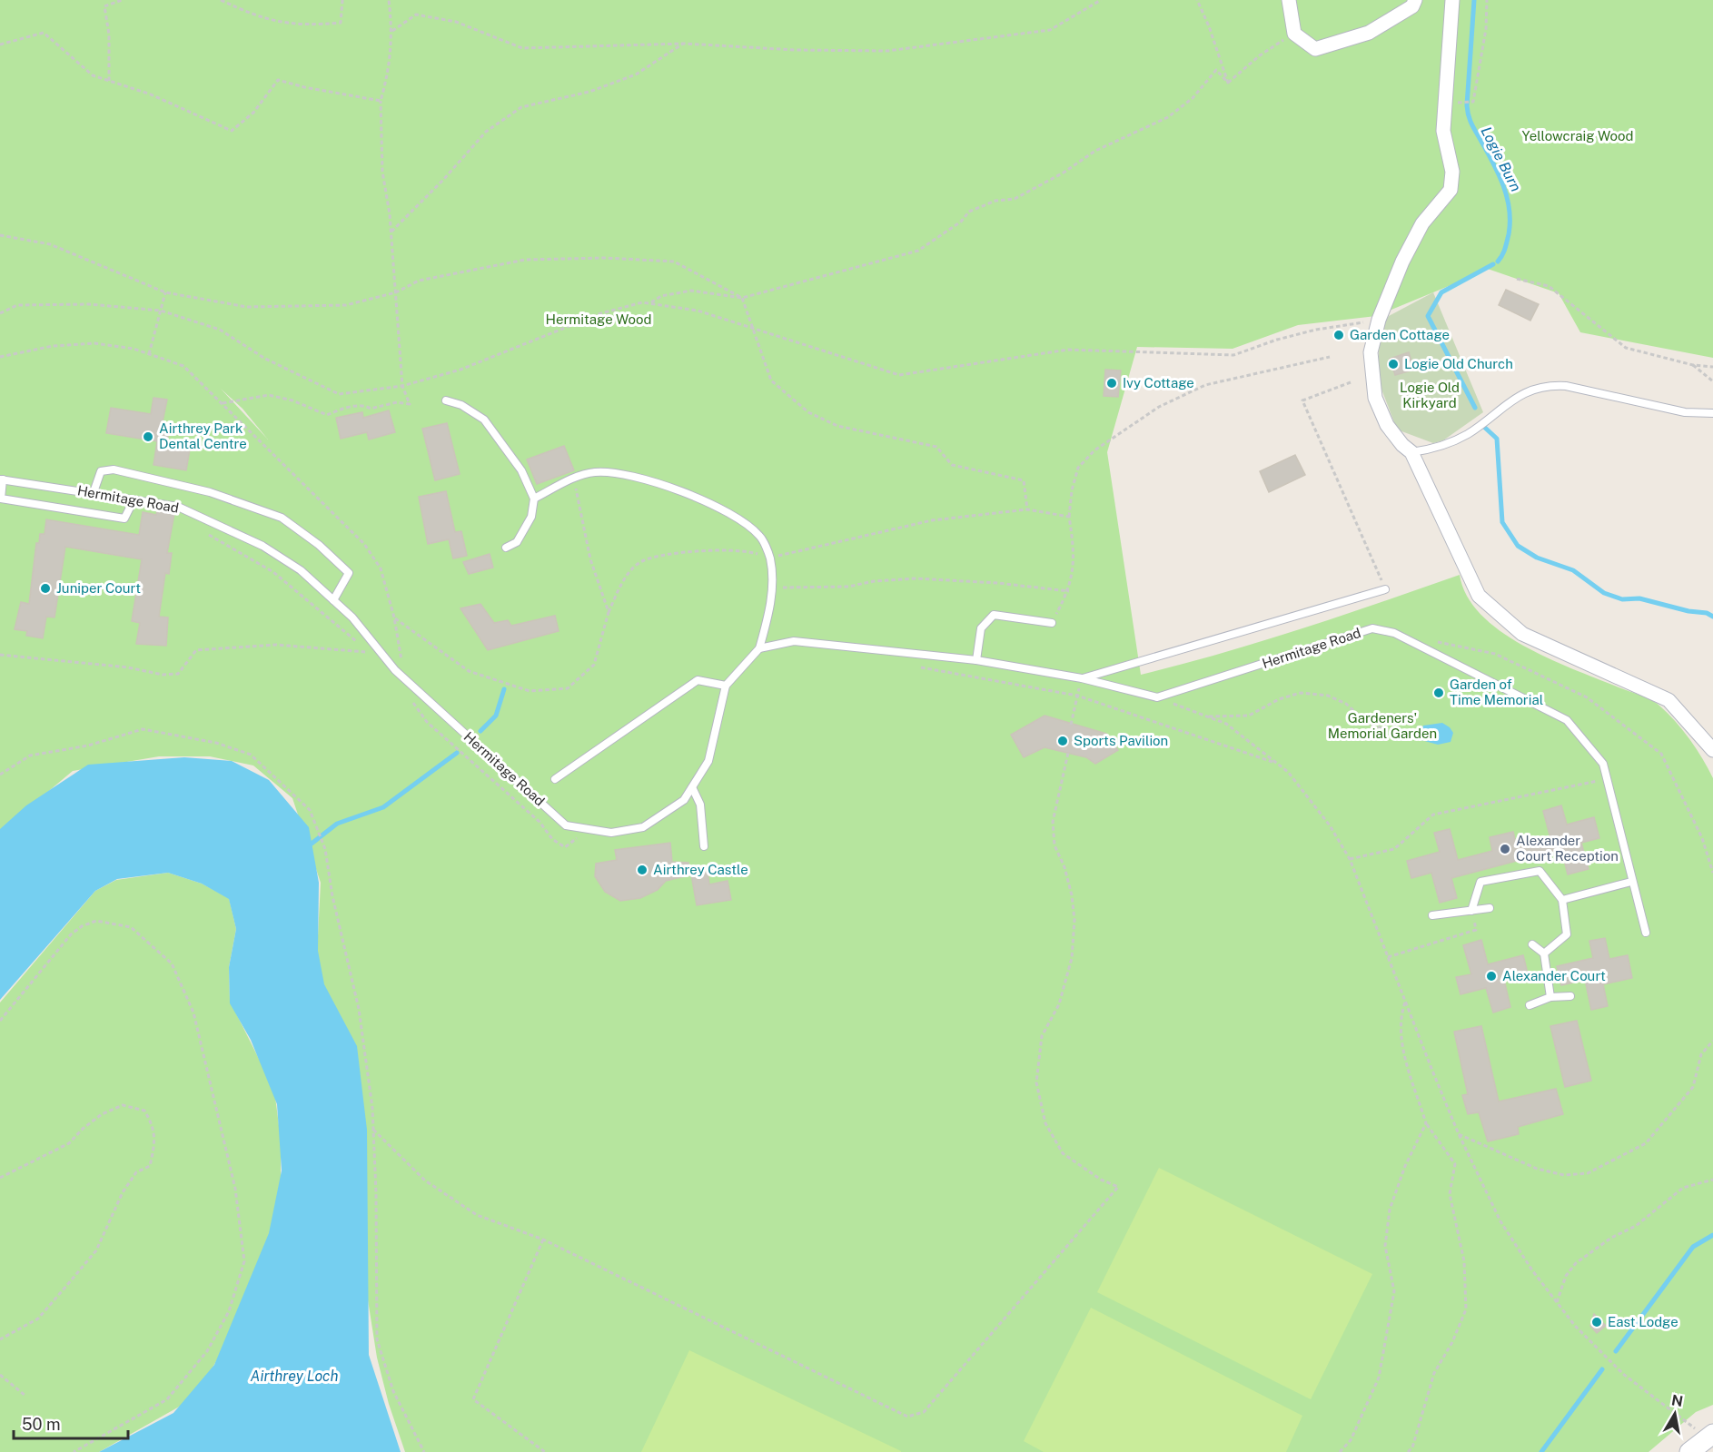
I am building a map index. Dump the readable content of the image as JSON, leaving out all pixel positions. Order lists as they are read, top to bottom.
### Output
{
  "streets": {
    "lane": ["Hermitage Road"]
  },
  "water": ["Logie Burn", "Airthrey Loch"],
  "parks": [
    "Yellowcraig Wood",
    "Hermitage Wood",
    "Logie Old Kirkyard",
    "Gardeners' Memorial Garden"
  ],
  "places": [
    "Garden Cottage",
    "Logie Old Church",
    "Ivy Cottage",
    "Airthrey Park Dental Centre",
    "Juniper Court",
    "Garden of Time Memorial",
    "Sports Pavilion",
    "Alexander Court Reception",
    "Airthrey Castle",
    "Alexander Court",
    "East Lodge"
  ],
  "scale_bar": "50 m",
  "north": "top"
}
